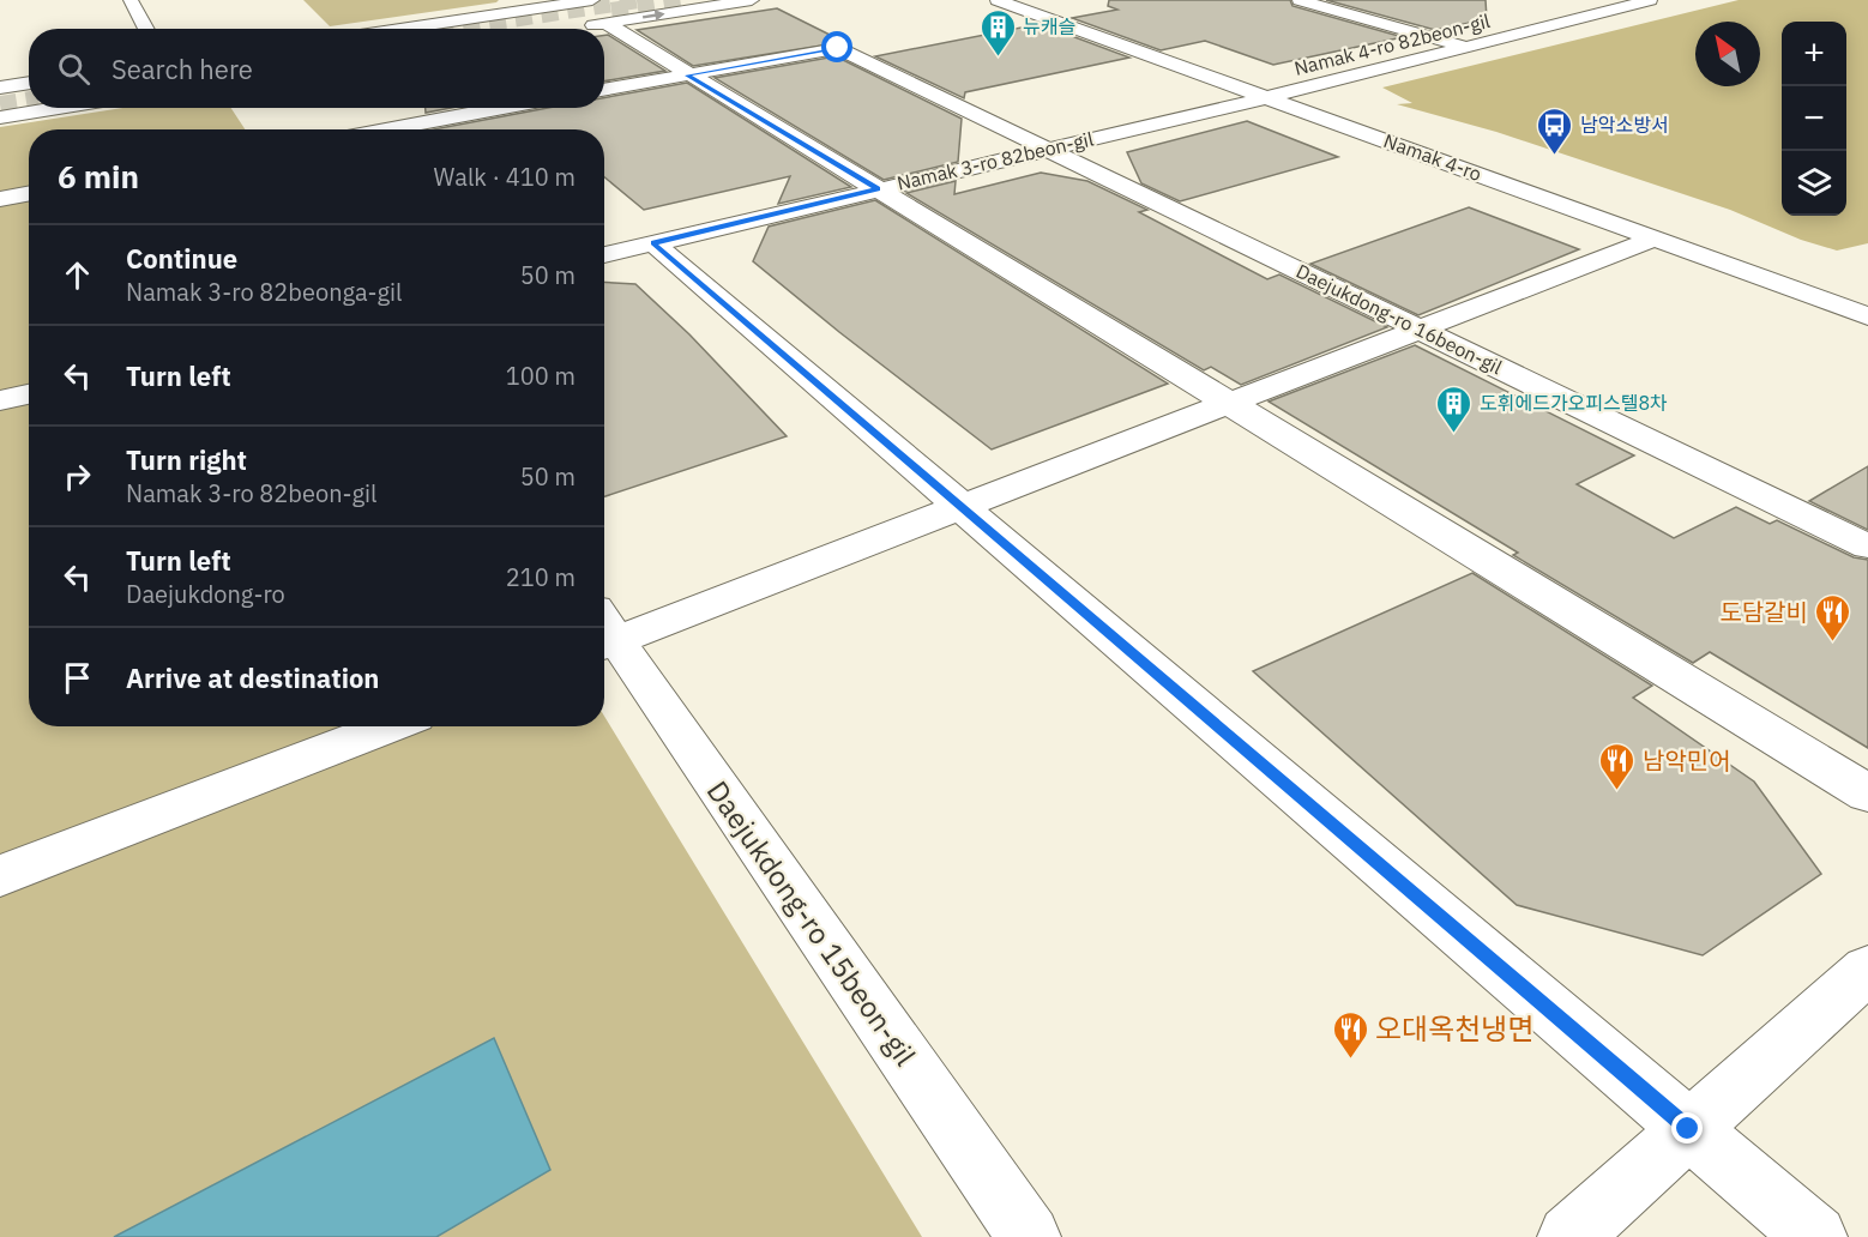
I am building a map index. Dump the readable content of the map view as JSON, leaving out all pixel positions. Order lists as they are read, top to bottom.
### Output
{
  "streets": {
    "street": [
      "Namak 4-ro 82beon-gil",
      "Namak 4-ro",
      "Namak 3-ro 82beon-gil",
      "Daejukdong-ro 16beon-gil",
      "Daejukdong-ro 15beon-gil"
    ]
  },
  "crossings": [
    ["Namak 4-ro 82beon-gil", "Namak 4-ro"],
    ["Namak 4-ro 82beon-gil", "Namak 3-ro 82beon-gil"],
    ["Namak 4-ro", "Namak 3-ro 82beon-gil"],
    ["Namak 3-ro 82beon-gil", "Daejukdong-ro 16beon-gil"]
  ],
  "places": {
    "building": ["뉴캐슬", "도휘에드가오피스텔8차"],
    "bus stop": ["남악소방서"],
    "restaurant": ["도담갈비", "남악민어", "오대옥천냉면"]
  },
  "north": "top left",
  "page": {
    "map_buttons": ["+", "−"],
    "search": "Search here",
    "heading": ["6 min", "Walk · 410 m"],
    "list": [
      ["Continue", "Namak 3-ro 82beonga-gil", "50 m"],
      ["Turn left", "100 m"],
      ["Turn right", "Namak 3-ro 82beon-gil", "50 m"],
      ["Turn left", "Daejukdong-ro", "210 m"],
      "Arrive at destination"
    ]
  }
}
